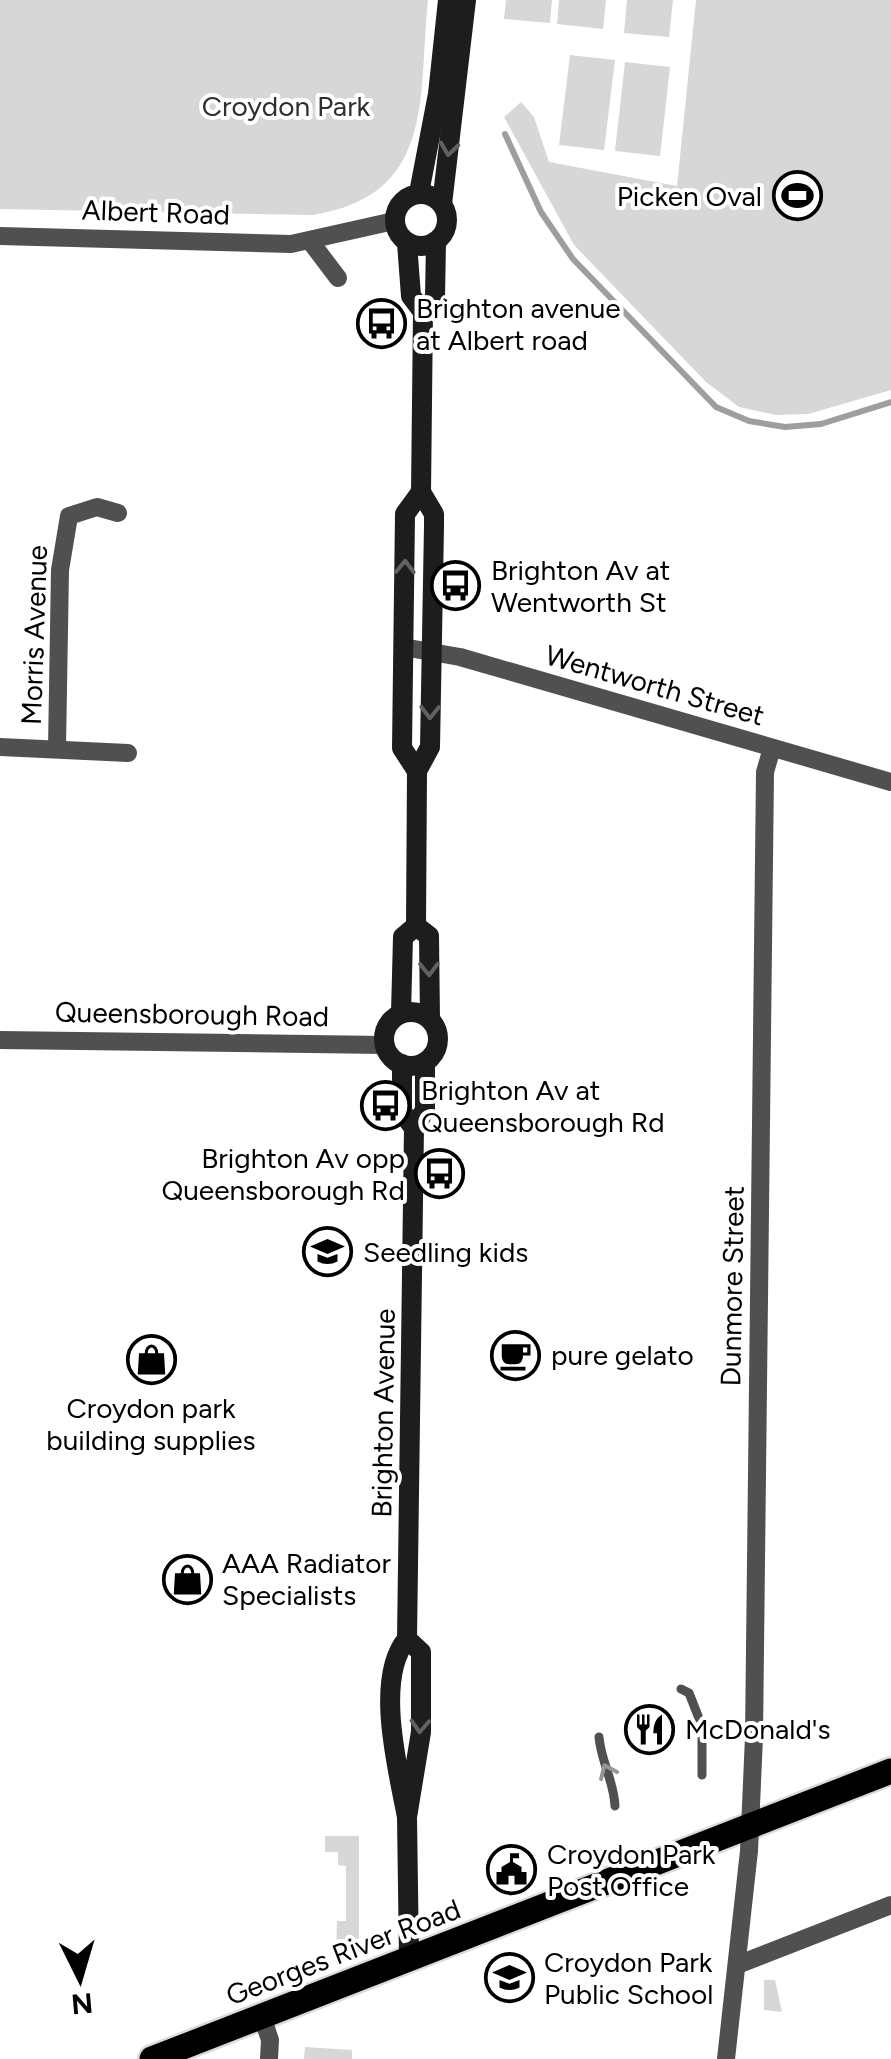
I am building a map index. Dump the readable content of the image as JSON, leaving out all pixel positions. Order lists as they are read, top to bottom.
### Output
{
  "streets": {
    "main road": ["Brighton Avenue", "Georges River Road"],
    "street": [
      "Albert Road",
      "Morris Avenue",
      "Wentworth Street",
      "Queensborough Road",
      "Dunmore Street"
    ]
  },
  "crossings": [
    ["Wentworth Street", "Dunmore Street"],
    ["Queensborough Road", "Brighton Avenue"],
    ["Dunmore Street", "Georges River Road"],
    ["Brighton Avenue", "Georges River Road"]
  ],
  "parks": ["Croydon Park"],
  "places": {
    "sports": ["Picken Oval"],
    "bus stop": [
      "Brighton avenue at Albert road",
      "Brighton Av at Wentworth St",
      "Brighton Av at Queensborough Rd",
      "Brighton Av opp Queensborough Rd"
    ],
    "school or university": ["Seedling kids", "Croydon Park Public School"],
    "cafe": ["pure gelato"],
    "shop": ["Croydon park building supplies", "AAA Radiator Specialists"],
    "restaurant": ["McDonald's"],
    "public building": ["Croydon Park Post Office"]
  },
  "north": "bottom"
}
